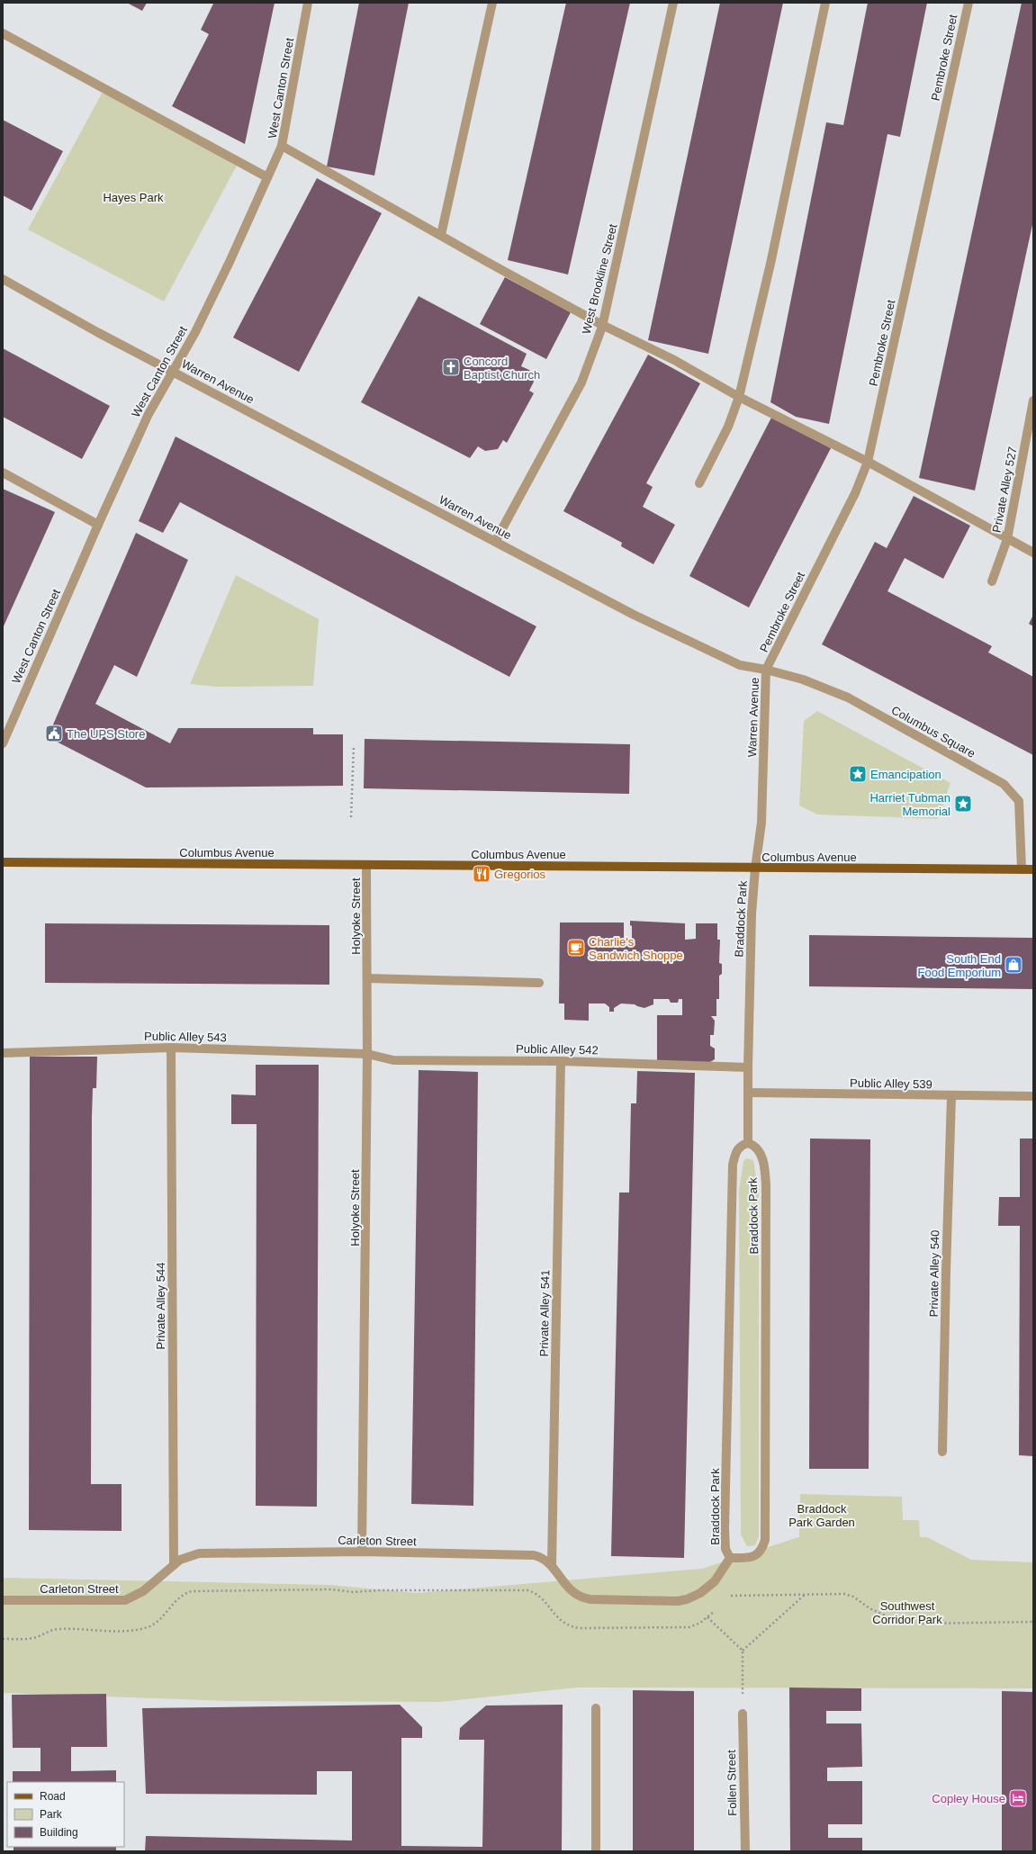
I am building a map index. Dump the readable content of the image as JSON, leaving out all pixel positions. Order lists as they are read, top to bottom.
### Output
{
  "streets": {
    "main road": ["Columbus Avenue"],
    "street": [
      "Pembroke Street",
      "West Canton Street",
      "West Brookline Street",
      "Warren Avenue",
      "Private Alley 527",
      "Columbus Square",
      "Holyoke Street",
      "Braddock Park",
      "Public Alley 543",
      "Public Alley 542",
      "Public Alley 539",
      "Private Alley 540",
      "Private Alley 544",
      "Private Alley 541",
      "Carleton Street",
      "Follen Street"
    ]
  },
  "crossings": [
    ["Pembroke Street", "Warren Avenue"],
    ["Pembroke Street", "Columbus Square"],
    ["West Canton Street", "Warren Avenue"],
    ["West Brookline Street", "Warren Avenue"],
    ["Warren Avenue", "Columbus Square"],
    ["Warren Avenue", "Columbus Avenue"],
    ["Warren Avenue", "Braddock Park"],
    ["Columbus Square", "Columbus Avenue"],
    ["Columbus Avenue", "Holyoke Street"],
    ["Columbus Avenue", "Braddock Park"],
    ["Holyoke Street", "Public Alley 543"],
    ["Holyoke Street", "Public Alley 542"],
    ["Holyoke Street", "Carleton Street"],
    ["Braddock Park", "Public Alley 542"],
    ["Braddock Park", "Public Alley 539"],
    ["Braddock Park", "Carleton Street"],
    ["Public Alley 543", "Public Alley 542"],
    ["Public Alley 543", "Private Alley 544"],
    ["Public Alley 542", "Private Alley 541"],
    ["Public Alley 539", "Private Alley 540"],
    ["Private Alley 544", "Carleton Street"],
    ["Private Alley 541", "Carleton Street"]
  ],
  "parks": ["Hayes Park", "Braddock Park Garden", "Southwest Corridor Park"],
  "places": {
    "church": ["Concord Baptist Church"],
    "public building": ["The UPS Store"],
    "place": ["Emancipation", "Harriet Tubman Memorial"],
    "restaurant": ["Gregorios"],
    "cafe": ["Charlie's Sandwich Shoppe"],
    "shop": ["South End Food Emporium"],
    "hotel": ["Copley House"]
  },
  "legend": ["Road", "Park", "Building"]
}
